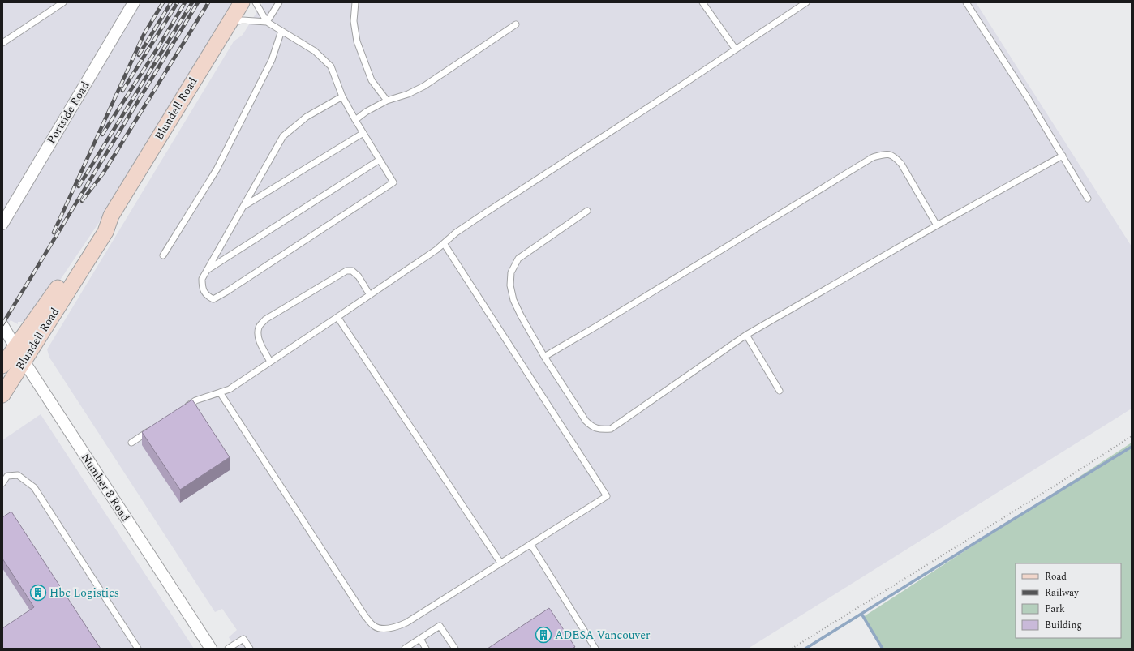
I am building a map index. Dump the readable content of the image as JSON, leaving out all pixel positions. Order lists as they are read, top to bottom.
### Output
{
  "streets": {
    "main road": ["Blundell Road"],
    "street": ["Portside Road", "Number 8 Road"]
  },
  "crossings": [
    ["Blundell Road", "Number 8 Road"]
  ],
  "places": {
    "building": ["Hbc Logistics", "ADESA Vancouver"]
  },
  "legend": [
    "Road",
    "Railway",
    "Park",
    "Building"
  ]
}
